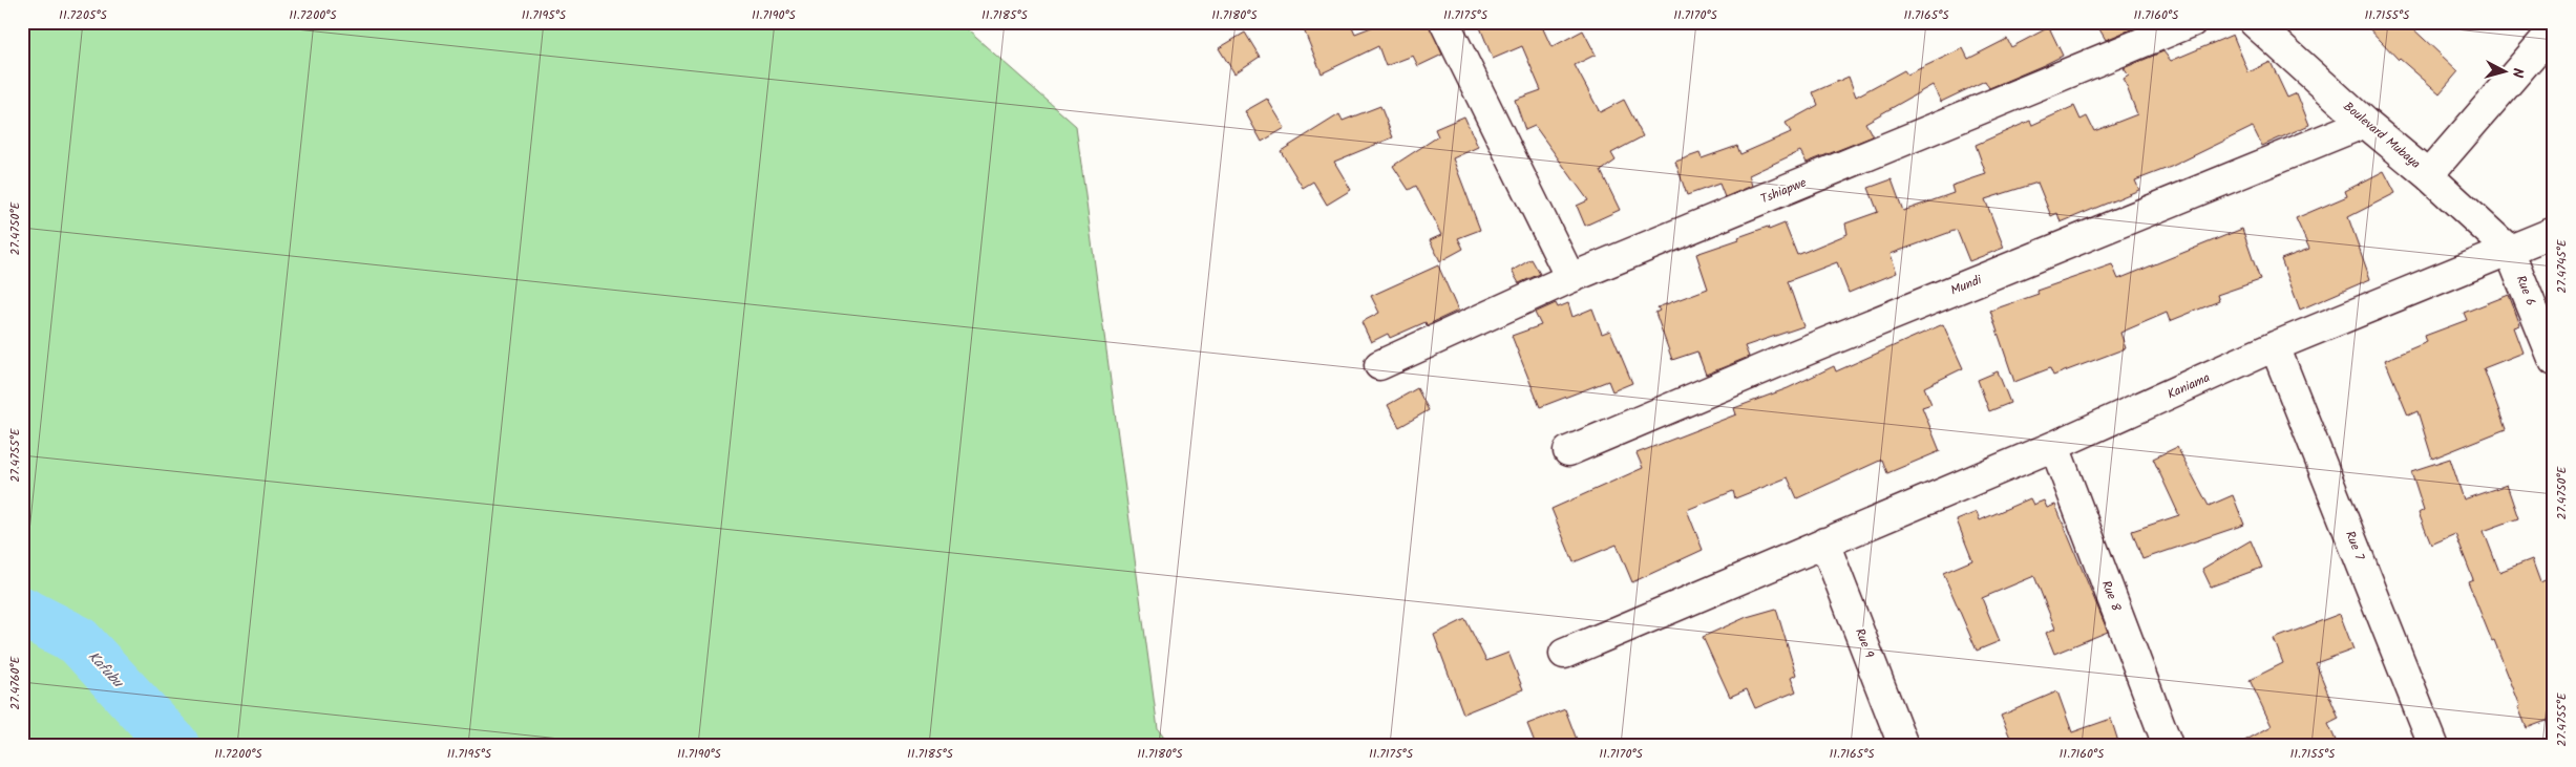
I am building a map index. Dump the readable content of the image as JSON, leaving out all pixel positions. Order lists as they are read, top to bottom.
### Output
{
  "streets": {
    "street": [
      "Boulevard Mubaya",
      "Tshiapwe",
      "Mundi",
      "Rue 6",
      "Kaniama",
      "Rue 7",
      "Rue 8",
      "Rue 9"
    ]
  },
  "crossings": [
    ["Boulevard Mubaya", "Mundi"],
    ["Boulevard Mubaya", "Rue 6"],
    ["Boulevard Mubaya", "Kaniama"],
    ["Rue 6", "Kaniama"],
    ["Kaniama", "Rue 7"],
    ["Kaniama", "Rue 8"],
    ["Kaniama", "Rue 9"]
  ],
  "water": ["Kafubu"],
  "north": "right",
  "coordinates": [
    "11.7205°S",
    "11.7200°S",
    "11.7195°S",
    "11.7190°S",
    "11.7185°S",
    "11.7180°S",
    "11.7175°S",
    "11.7170°S",
    "11.7165°S",
    "11.7160°S",
    "11.7155°S",
    "27.4750°E",
    "27.4745°E",
    "27.4755°E",
    "27.4760°E"
  ]
}
